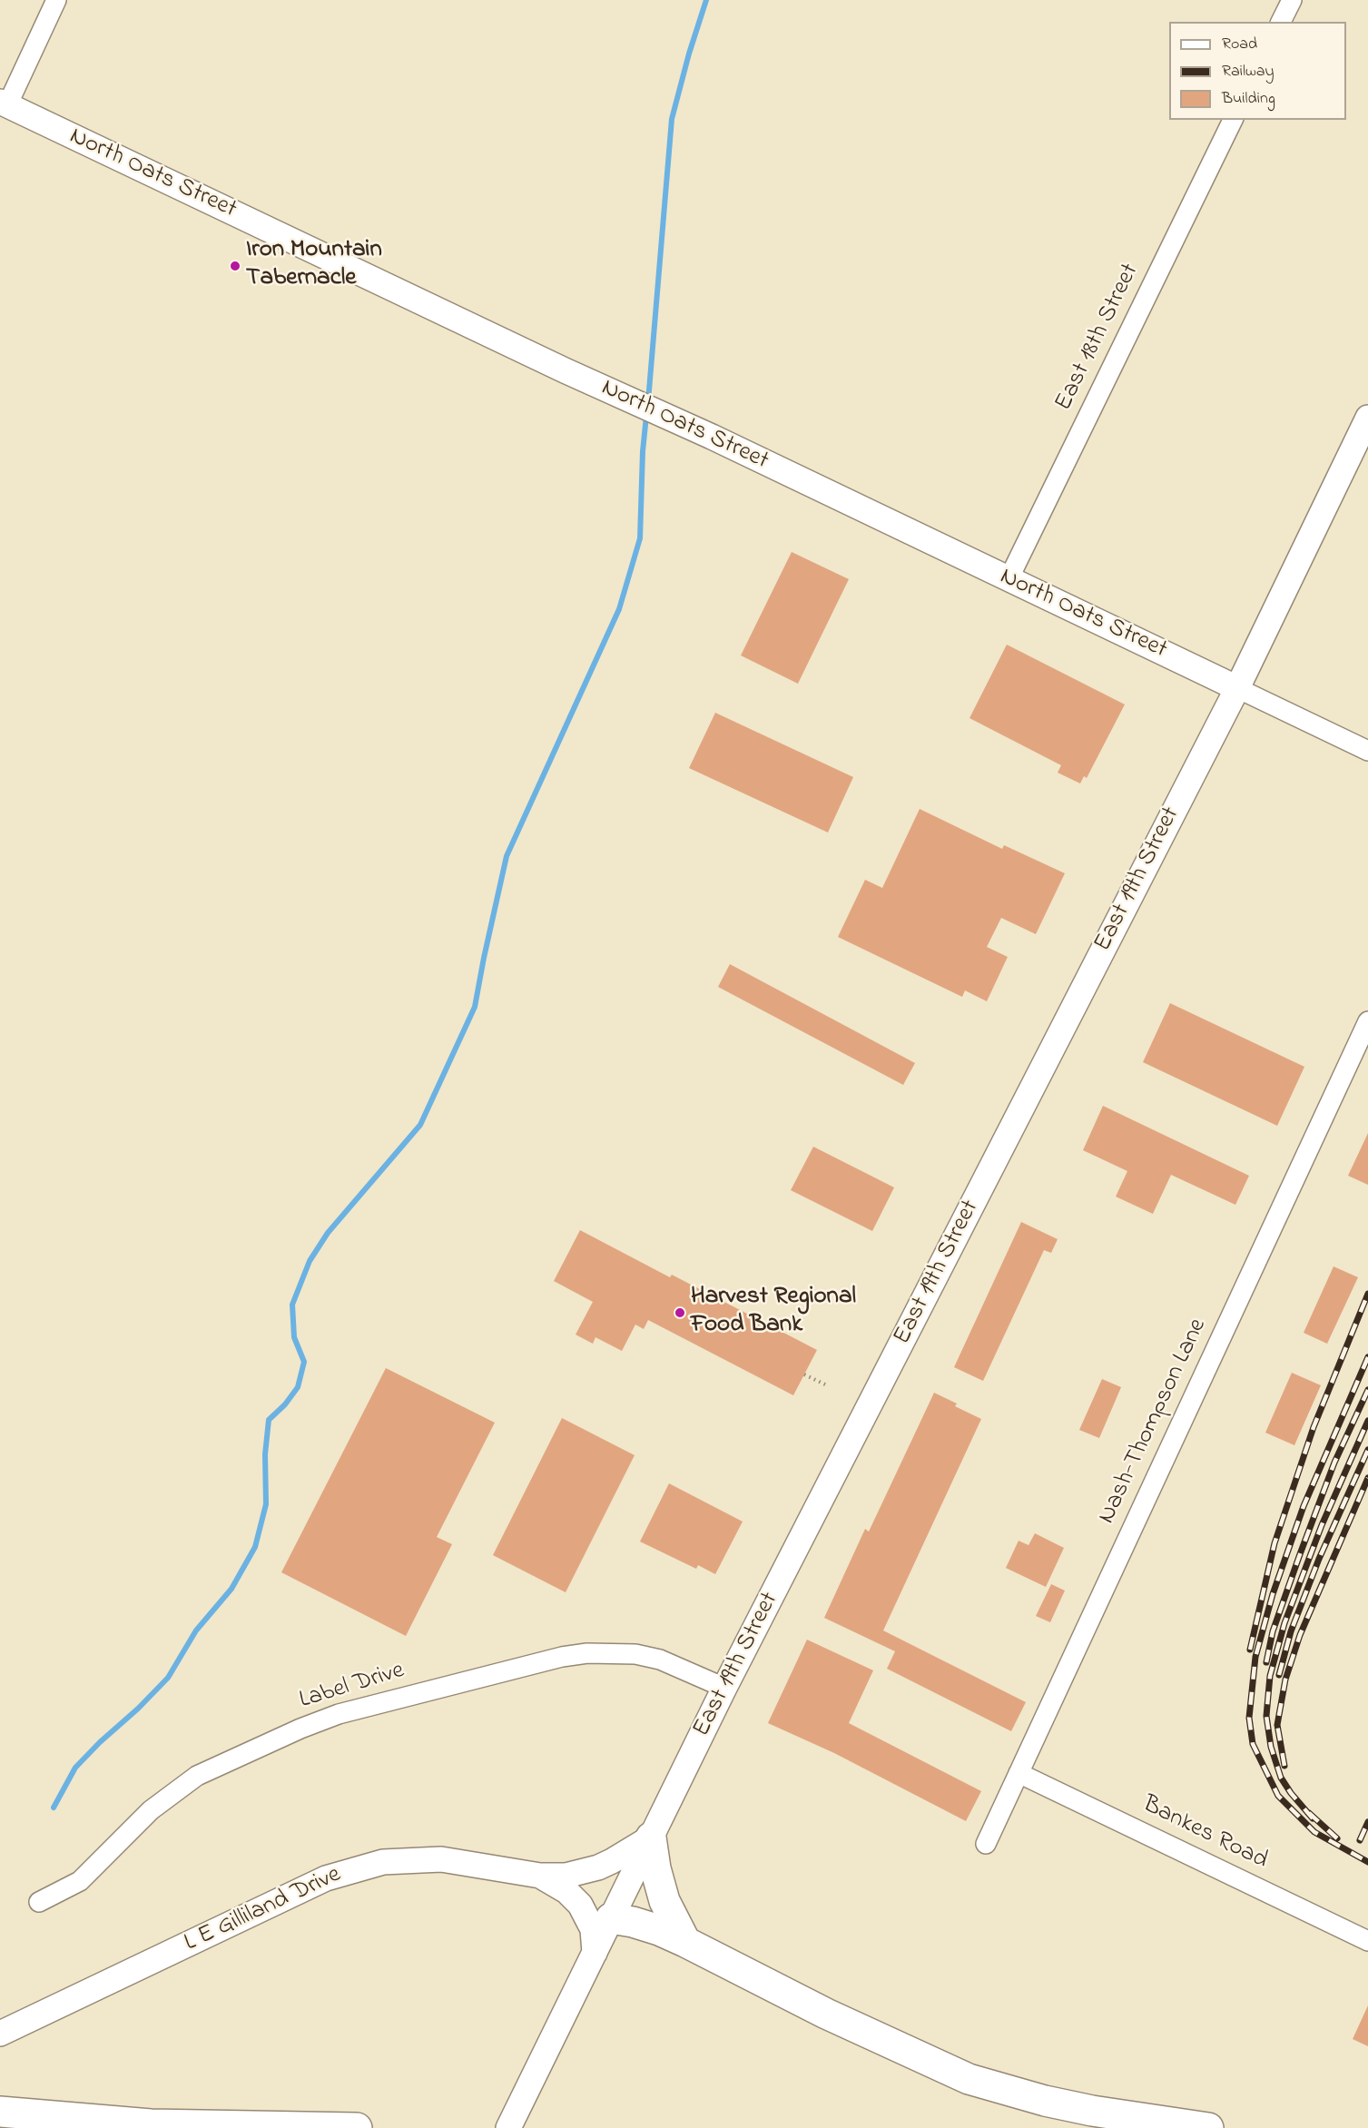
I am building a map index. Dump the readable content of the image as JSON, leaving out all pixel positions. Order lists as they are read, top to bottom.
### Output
{
  "streets": {
    "street": [
      "North Oats Street",
      "East 18th Street",
      "East 19th Street",
      "Nash-Thompson Lane",
      "Label Drive",
      "Bankes Road",
      "L E Gilliland Drive"
    ]
  },
  "crossings": [
    ["North Oats Street", "East 18th Street"],
    ["North Oats Street", "East 19th Street"],
    ["East 19th Street", "Label Drive"],
    ["East 19th Street", "L E Gilliland Drive"],
    ["Nash-Thompson Lane", "Bankes Road"]
  ],
  "places": ["Iron Mountain Tabernacle", "Harvest Regional Food Bank"],
  "legend": ["Road", "Railway", "Building"]
}
